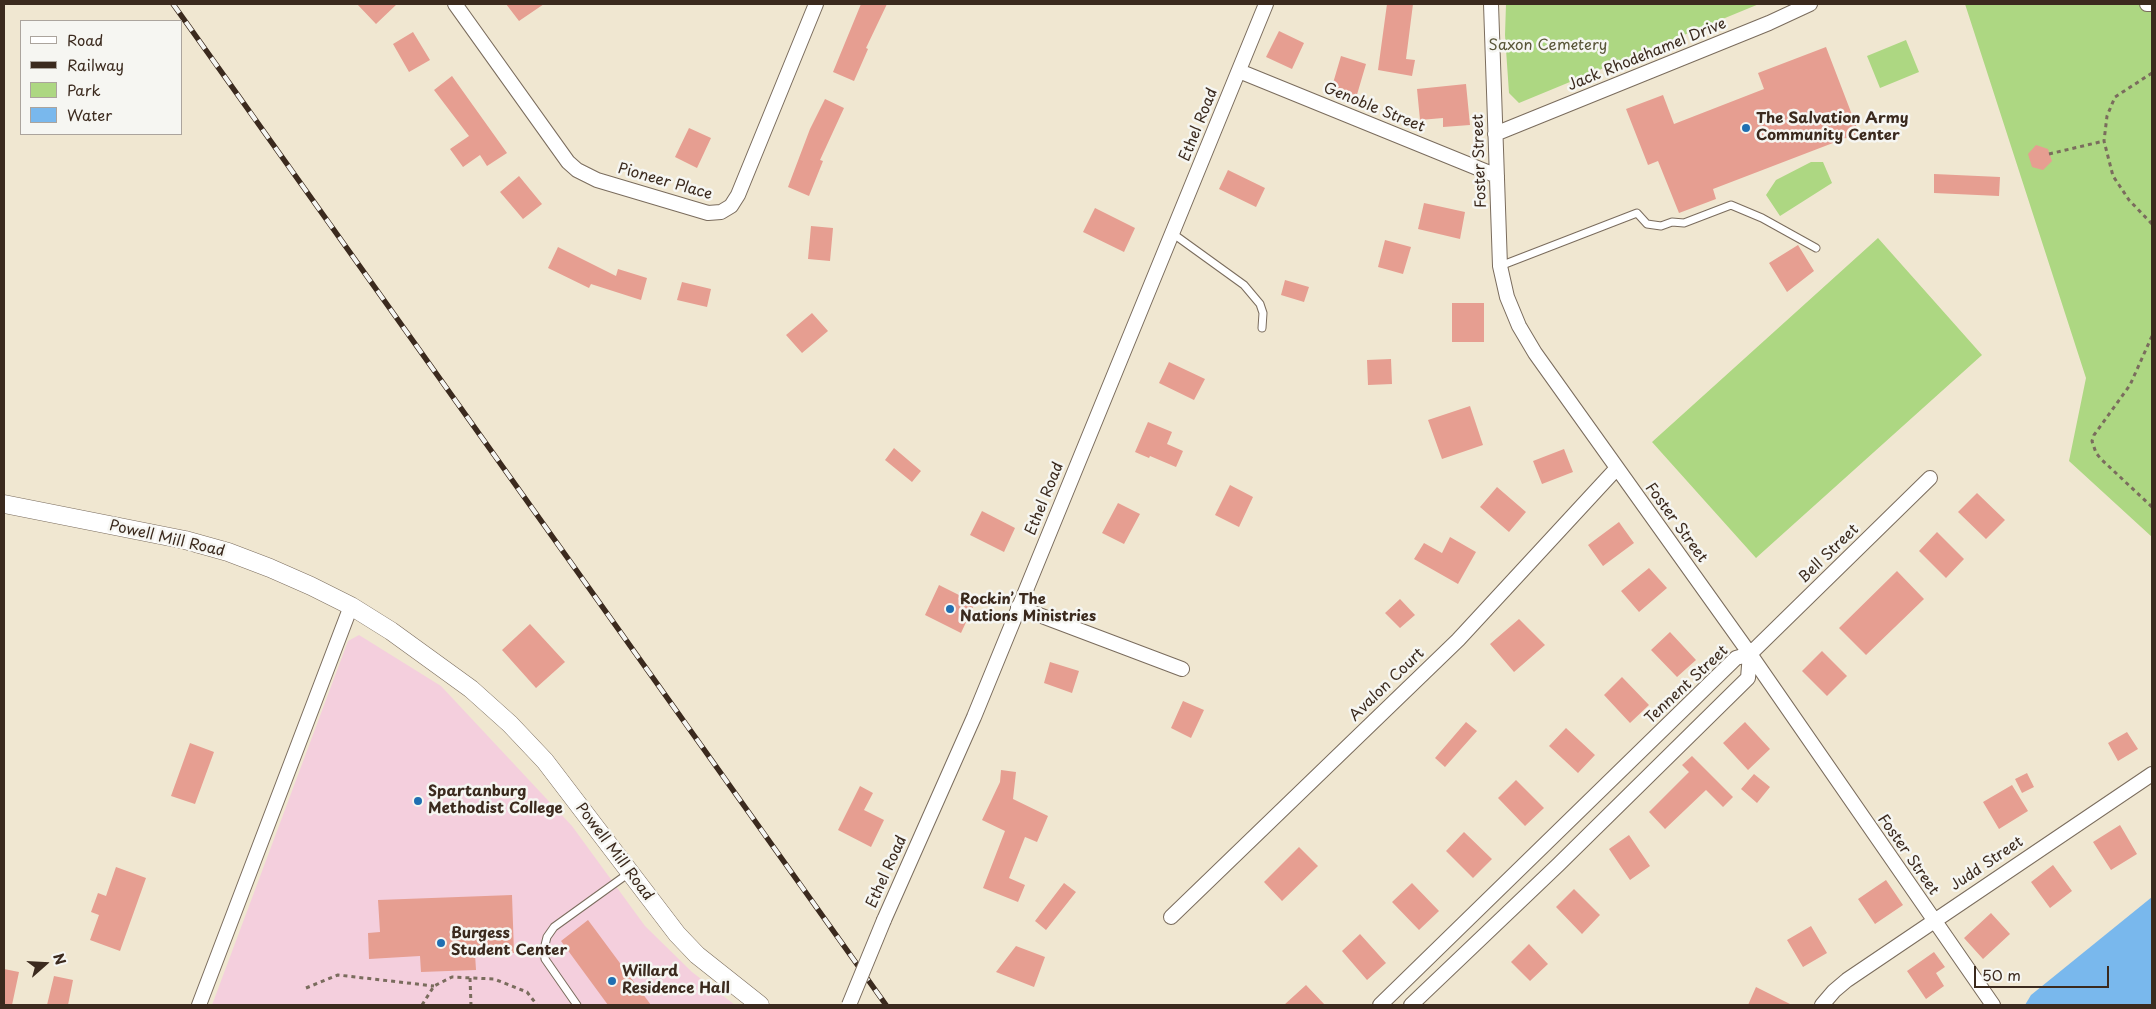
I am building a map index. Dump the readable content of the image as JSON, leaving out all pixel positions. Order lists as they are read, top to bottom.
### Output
{
  "streets": {
    "street": [
      "Jack Rhodehamel Drive",
      "Genoble Street",
      "Ethel Road",
      "Foster Street",
      "Pioneer Place",
      "Powell Mill Road",
      "Bell Street",
      "Avalon Court",
      "Tennent Street",
      "Judd Street"
    ]
  },
  "crossings": [
    ["Jack Rhodehamel Drive", "Foster Street"],
    ["Genoble Street", "Ethel Road"],
    ["Genoble Street", "Foster Street"],
    ["Foster Street", "Bell Street"],
    ["Foster Street", "Avalon Court"],
    ["Foster Street", "Tennent Street"],
    ["Foster Street", "Judd Street"],
    ["Bell Street", "Tennent Street"]
  ],
  "parks": ["Saxon Cemetery"],
  "places": [
    "The Salvation Army Community Center",
    "Rockin’ The Nations Ministries",
    "Spartanburg Methodist College",
    "Burgess Student Center",
    "Willard Residence Hall"
  ],
  "legend": [
    "Road",
    "Railway",
    "Park",
    "Water"
  ],
  "scale_bar": "50 m",
  "north": "right"
}
